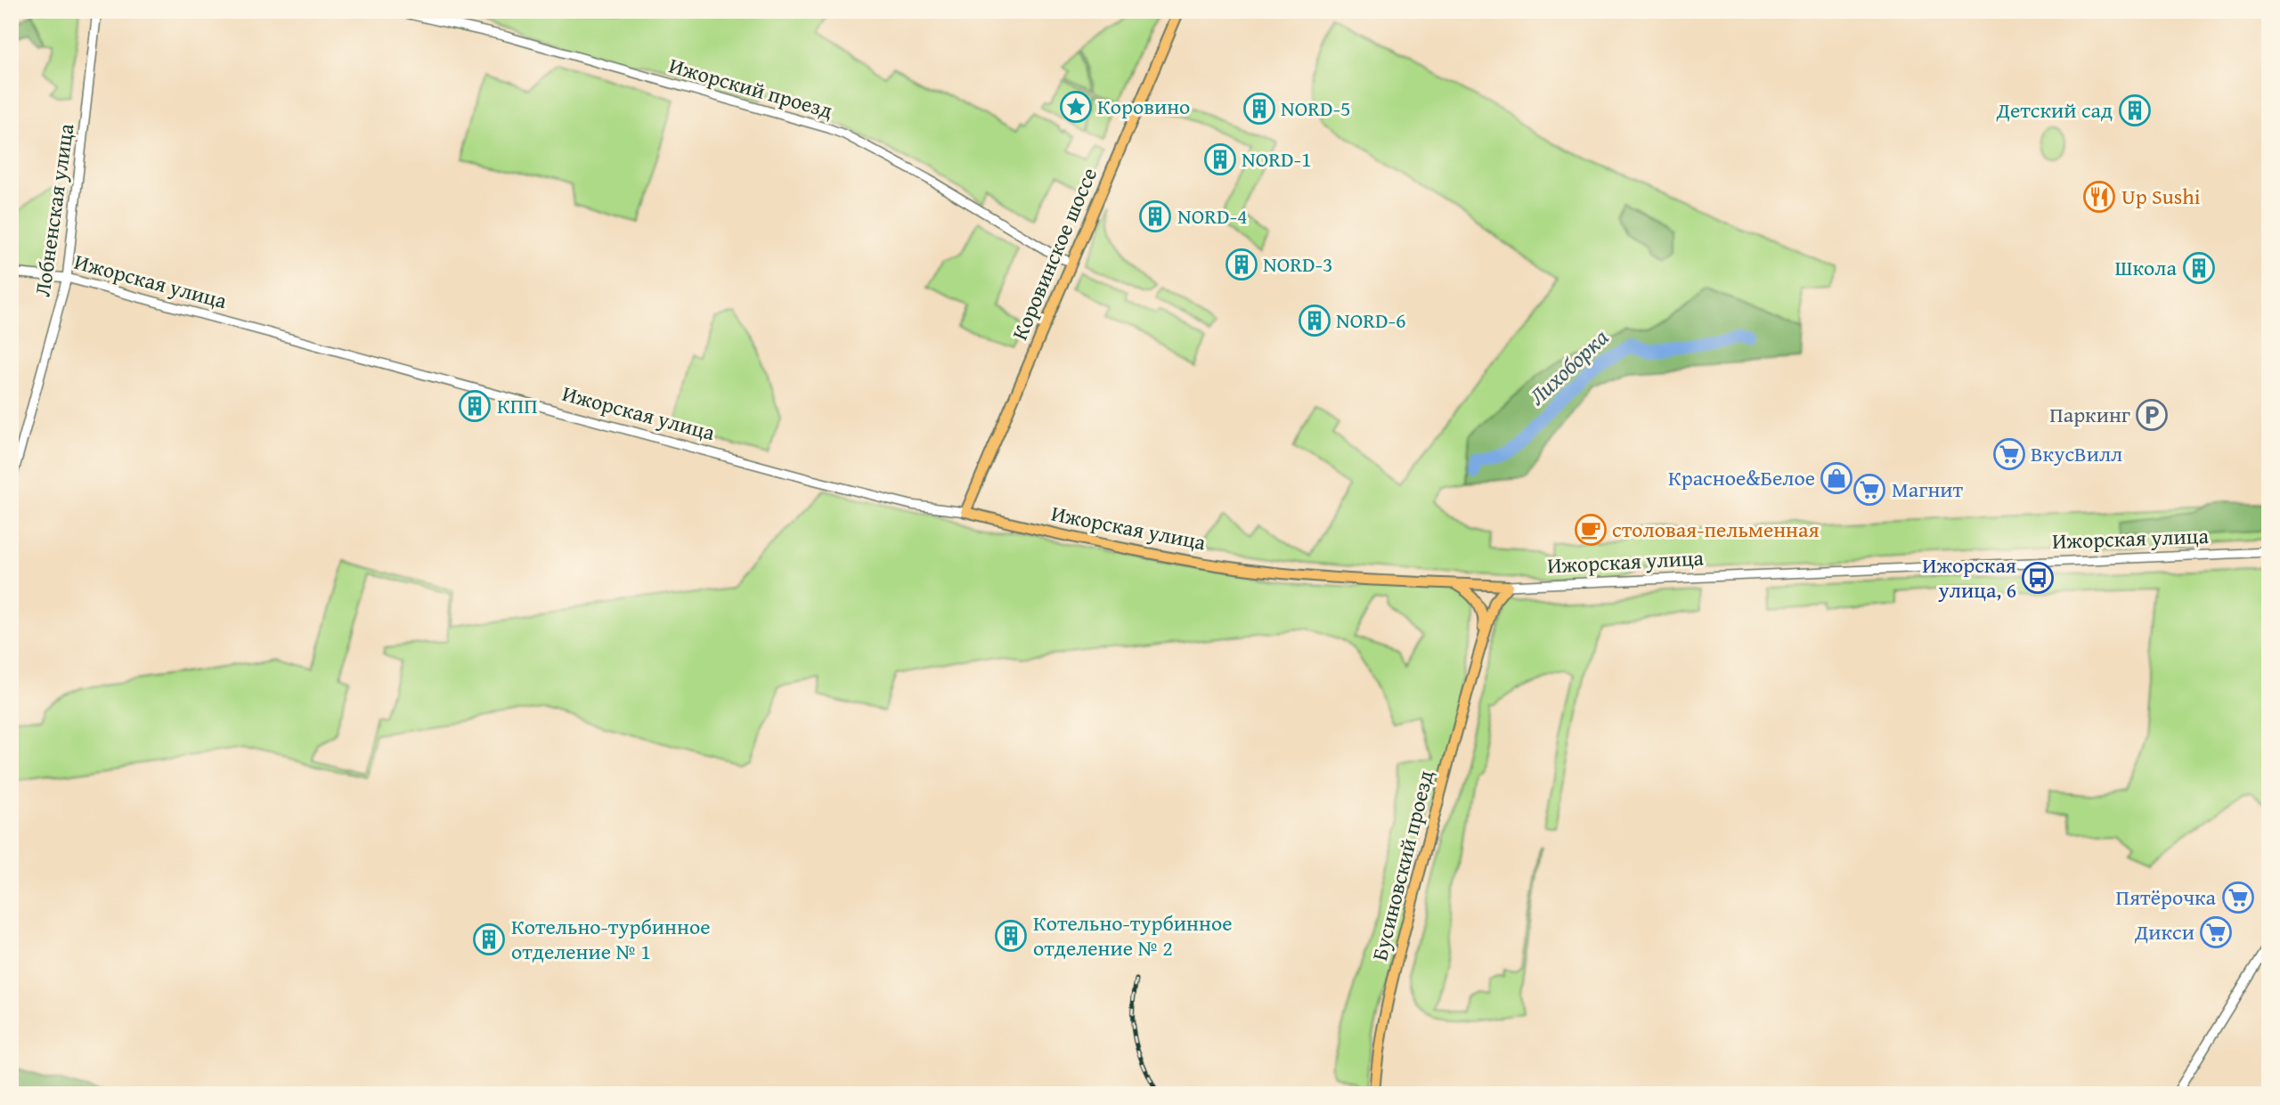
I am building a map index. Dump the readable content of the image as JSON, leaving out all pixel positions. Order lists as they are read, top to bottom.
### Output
{
  "streets": {
    "main road": ["Коровинское шоссе", "Ижорская улица", "Бусиновский проезд"],
    "street": ["Ижорский проезд", "Лобненская улица"]
  },
  "crossings": [
    ["Ижорский проезд", "Коровинское шоссе"],
    ["Лобненская улица", "Ижорская улица"],
    ["Коровинское шоссе", "Ижорская улица"]
  ],
  "water": ["Лихоборка"],
  "places": {
    "place": ["Коровино"],
    "building": [
      "NORD-5",
      "Детский сад",
      "NORD-1",
      "NORD-4",
      "NORD-3",
      "Школа",
      "NORD-6",
      "КПП",
      "Котельно-турбинное отделение № 2",
      "Котельно-турбинное отделение № 1"
    ],
    "restaurant": ["Up Sushi"],
    "parking": ["Паркинг"],
    "supermarket": [
      "ВкусВилл",
      "Магнит",
      "Пятёрочка",
      "Дикси"
    ],
    "shop": ["Красное&Белое"],
    "cafe": ["столовая-пельменная"],
    "bus stop": ["Ижорская улица, 6"]
  }
}
